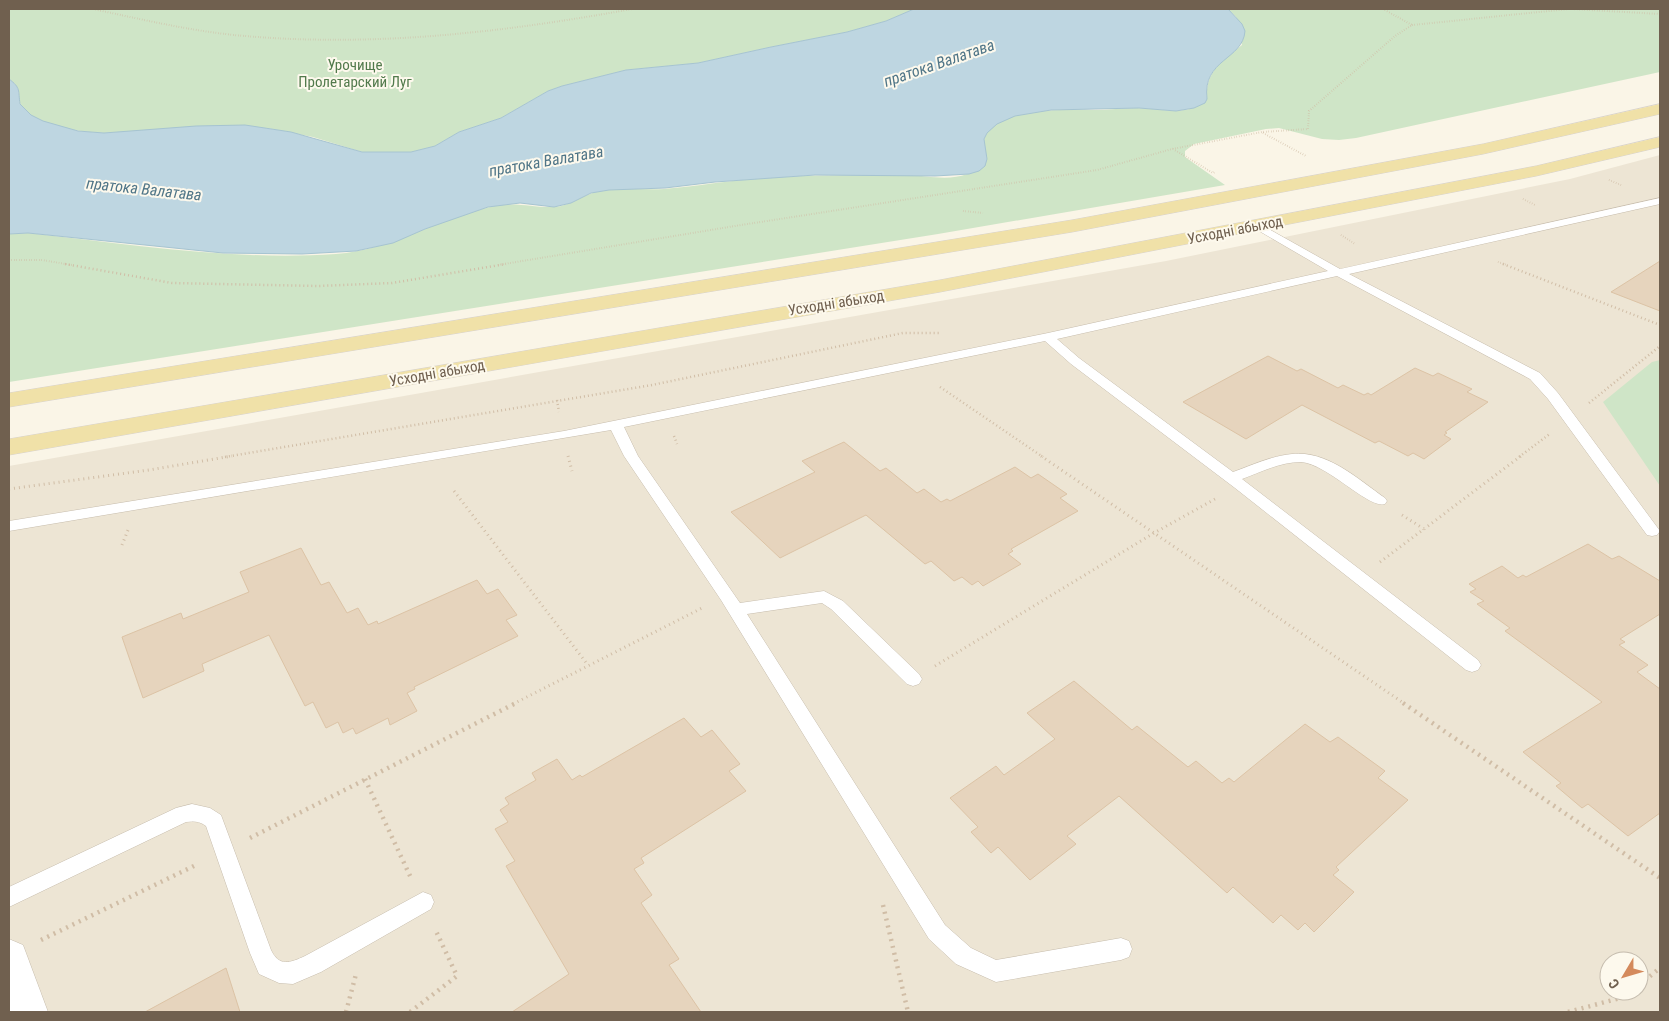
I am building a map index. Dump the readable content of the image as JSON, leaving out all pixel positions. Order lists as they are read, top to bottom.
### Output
{
  "streets": {
    "main road": ["Усходні абыход"]
  },
  "water": ["пратока Валатава"],
  "parks": ["Урочище Пролетарский Луг"],
  "north": "bottom left"
}
